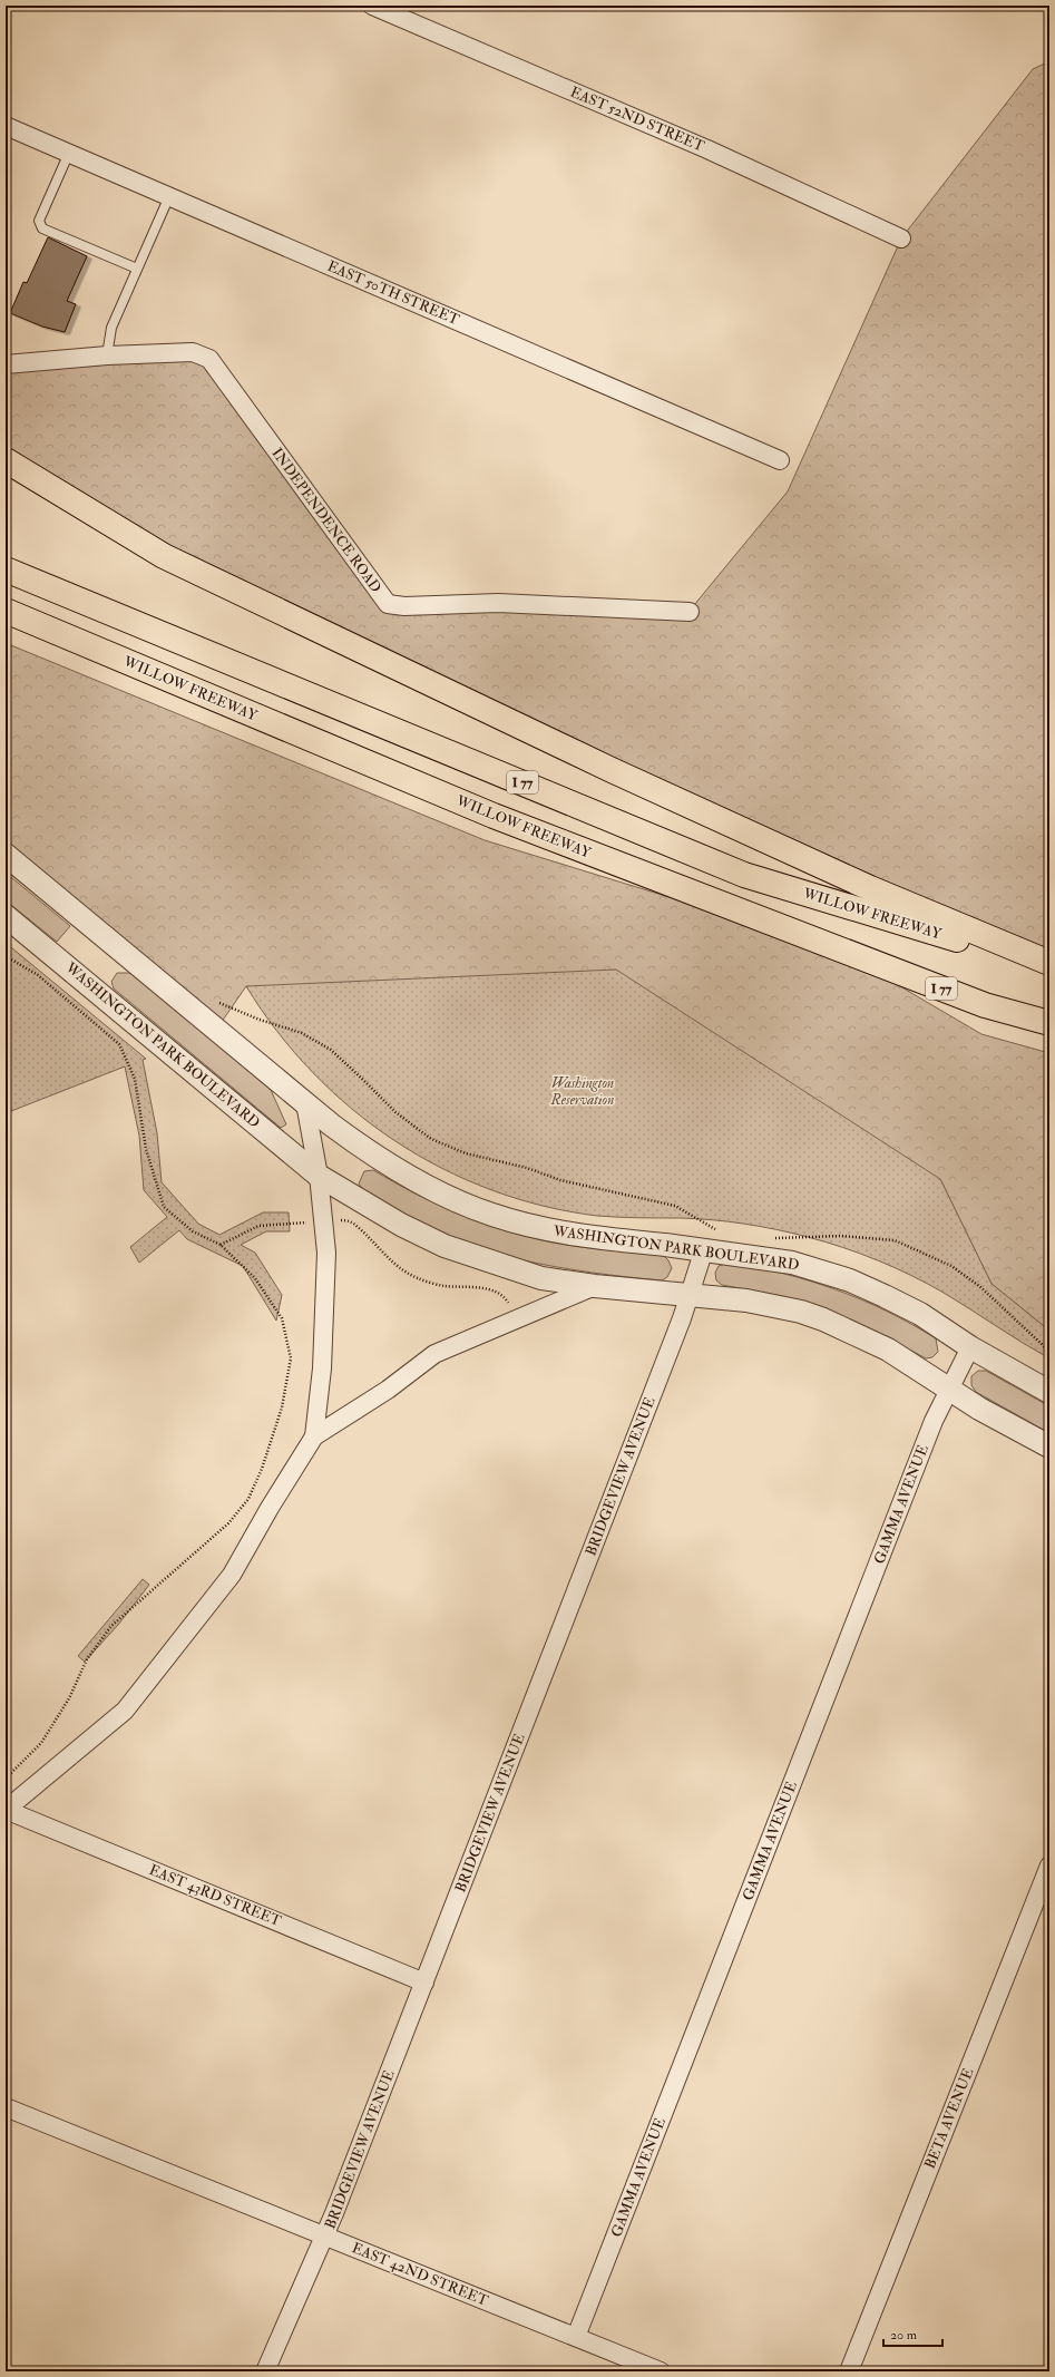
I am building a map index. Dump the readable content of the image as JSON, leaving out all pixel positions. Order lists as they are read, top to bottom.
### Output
{
  "streets": {
    "highway": ["WILLOW FREEWAY", "I 77"],
    "street": [
      "EAST 52ND STREET",
      "EAST 50TH STREET",
      "INDEPENDENCE ROAD",
      "WASHINGTON PARK BOULEVARD",
      "BRIDGEVIEW AVENUE",
      "GAMMA AVENUE",
      "EAST 43RD STREET",
      "BETA AVENUE",
      "EAST 42ND STREET"
    ]
  },
  "crossings": [
    ["WASHINGTON PARK BOULEVARD", "BRIDGEVIEW AVENUE"],
    ["WASHINGTON PARK BOULEVARD", "GAMMA AVENUE"],
    ["WASHINGTON PARK BOULEVARD", "EAST 43RD STREET"],
    ["BRIDGEVIEW AVENUE", "EAST 43RD STREET"],
    ["BRIDGEVIEW AVENUE", "EAST 42ND STREET"],
    ["GAMMA AVENUE", "EAST 42ND STREET"]
  ],
  "parks": ["Washington Reservation"],
  "scale_bar": "20 m"
}
